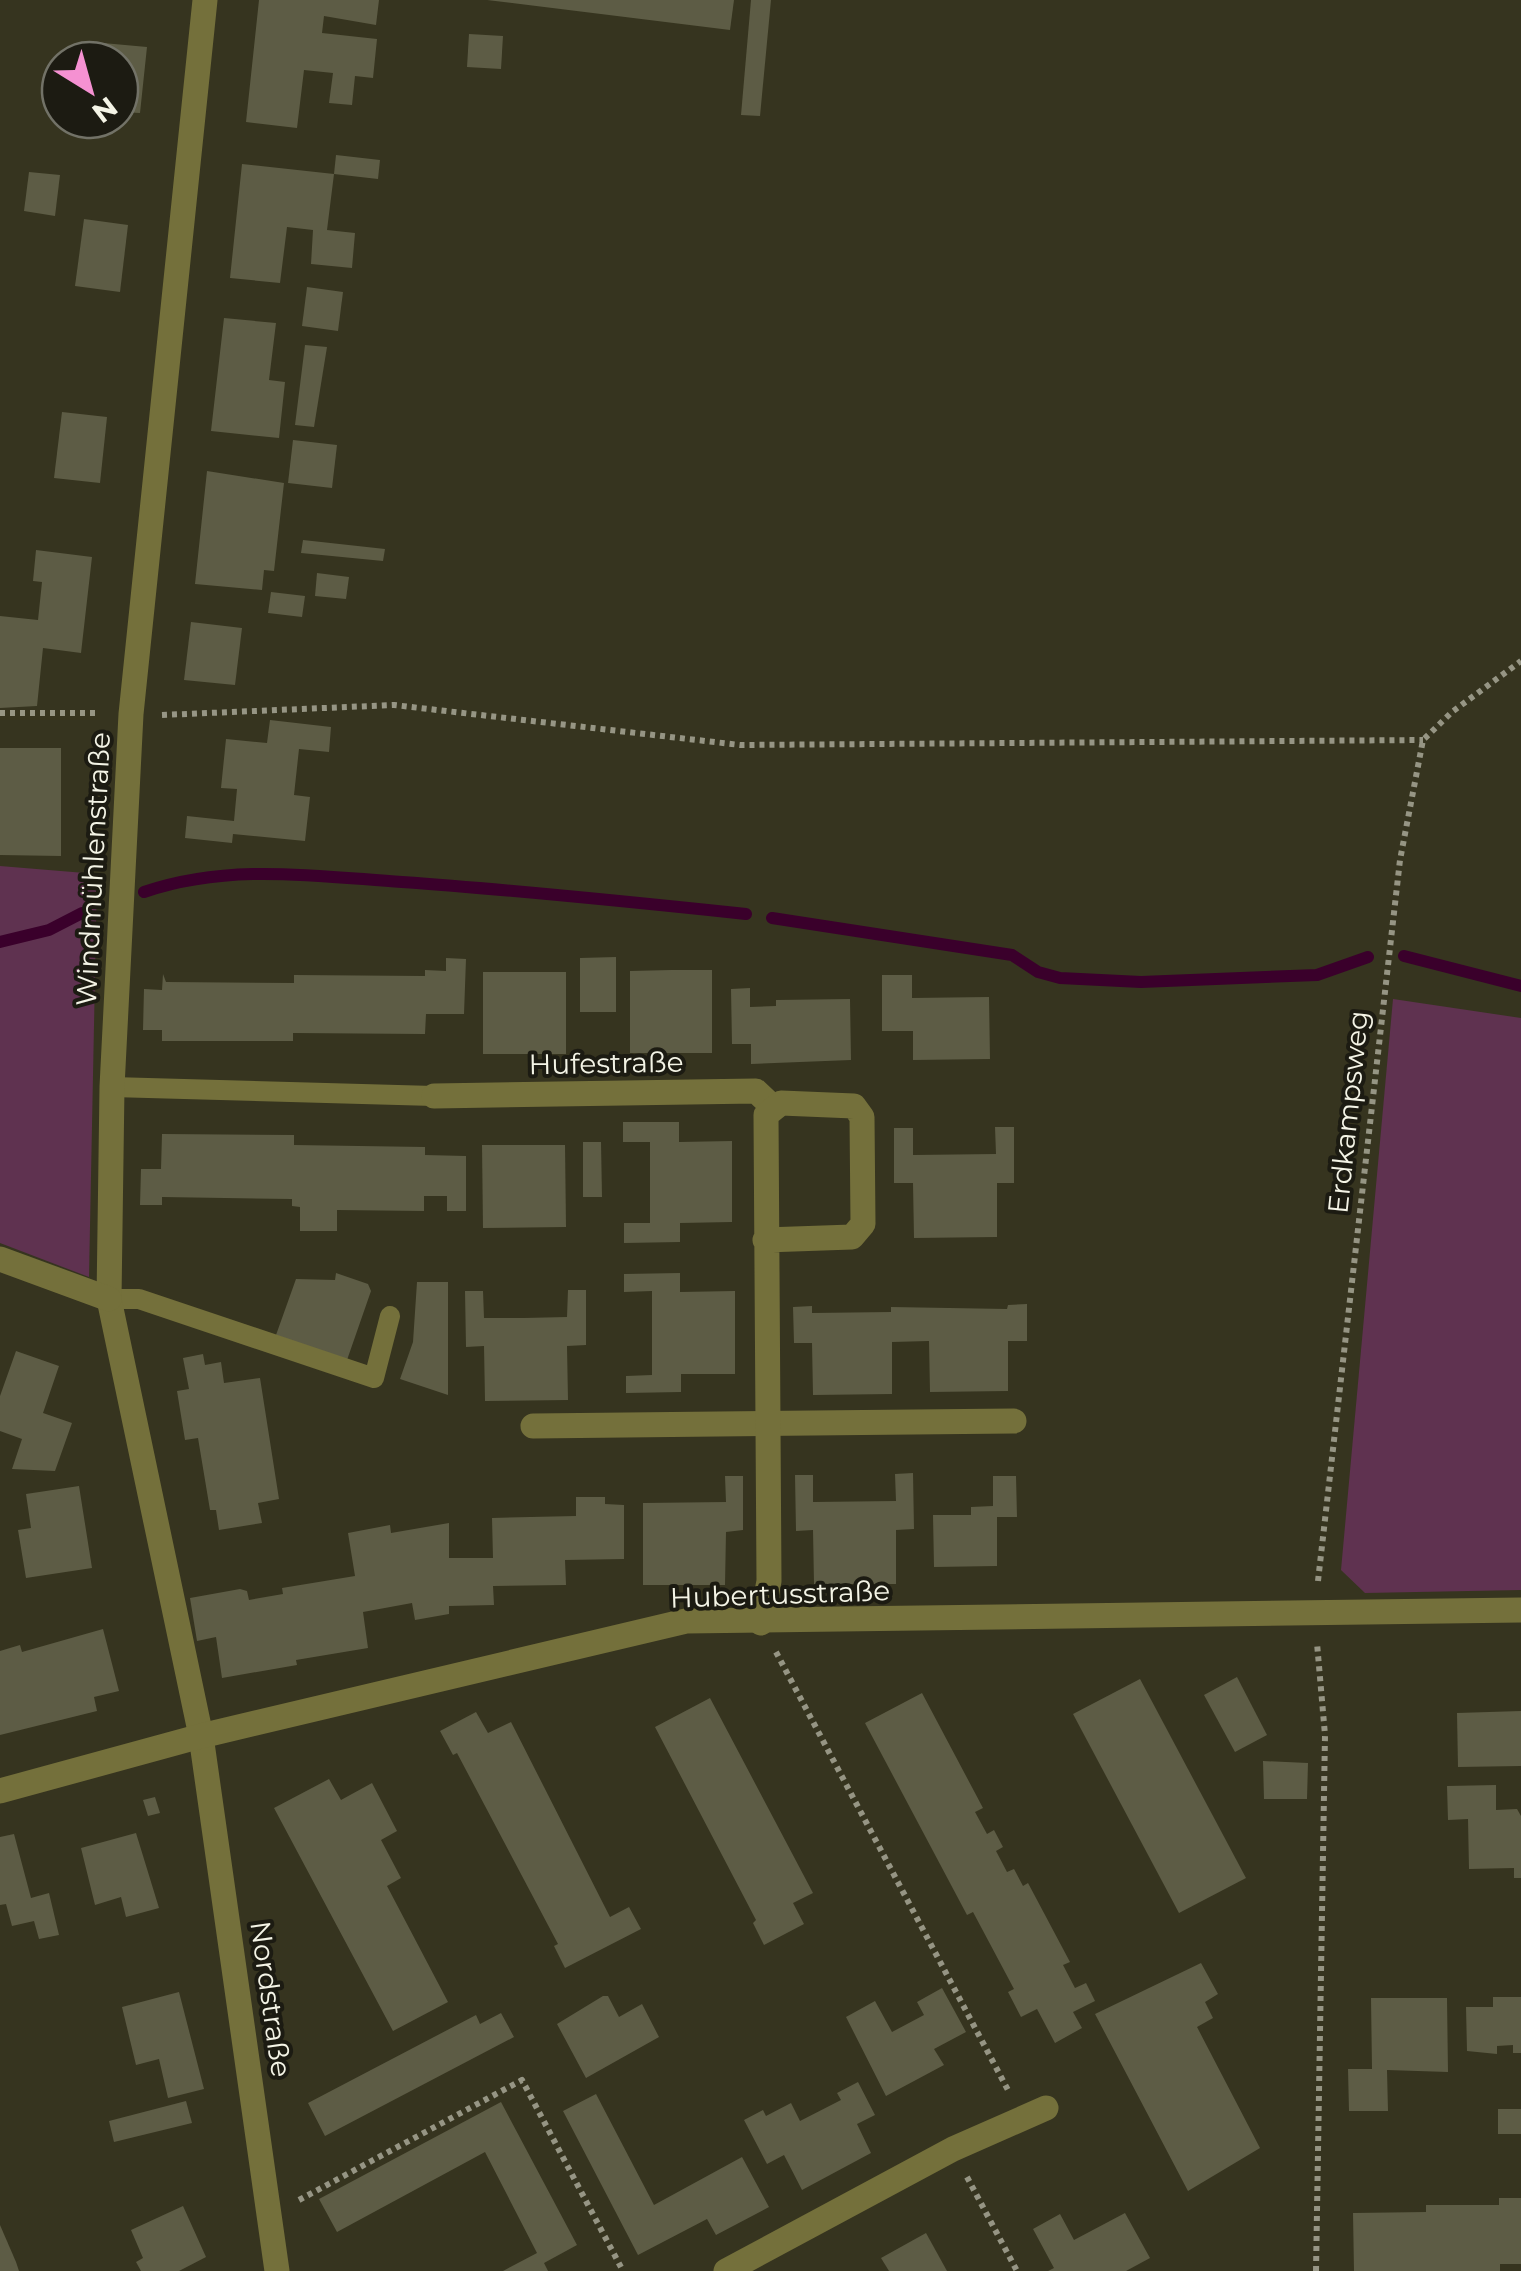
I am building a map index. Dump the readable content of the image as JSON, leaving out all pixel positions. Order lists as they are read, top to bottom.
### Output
{
  "streets": {
    "street": [
      "Windmühlenstraße",
      "Hufestraße",
      "Hubertusstraße",
      "Nordstraße"
    ],
    "path": ["Erdkampsweg"]
  },
  "crossings": [
    ["Windmühlenstraße", "Hubertusstraße"],
    ["Windmühlenstraße", "Nordstraße"],
    ["Erdkampsweg", "Hubertusstraße"],
    ["Hubertusstraße", "Nordstraße"]
  ],
  "north": "bottom right"
}
